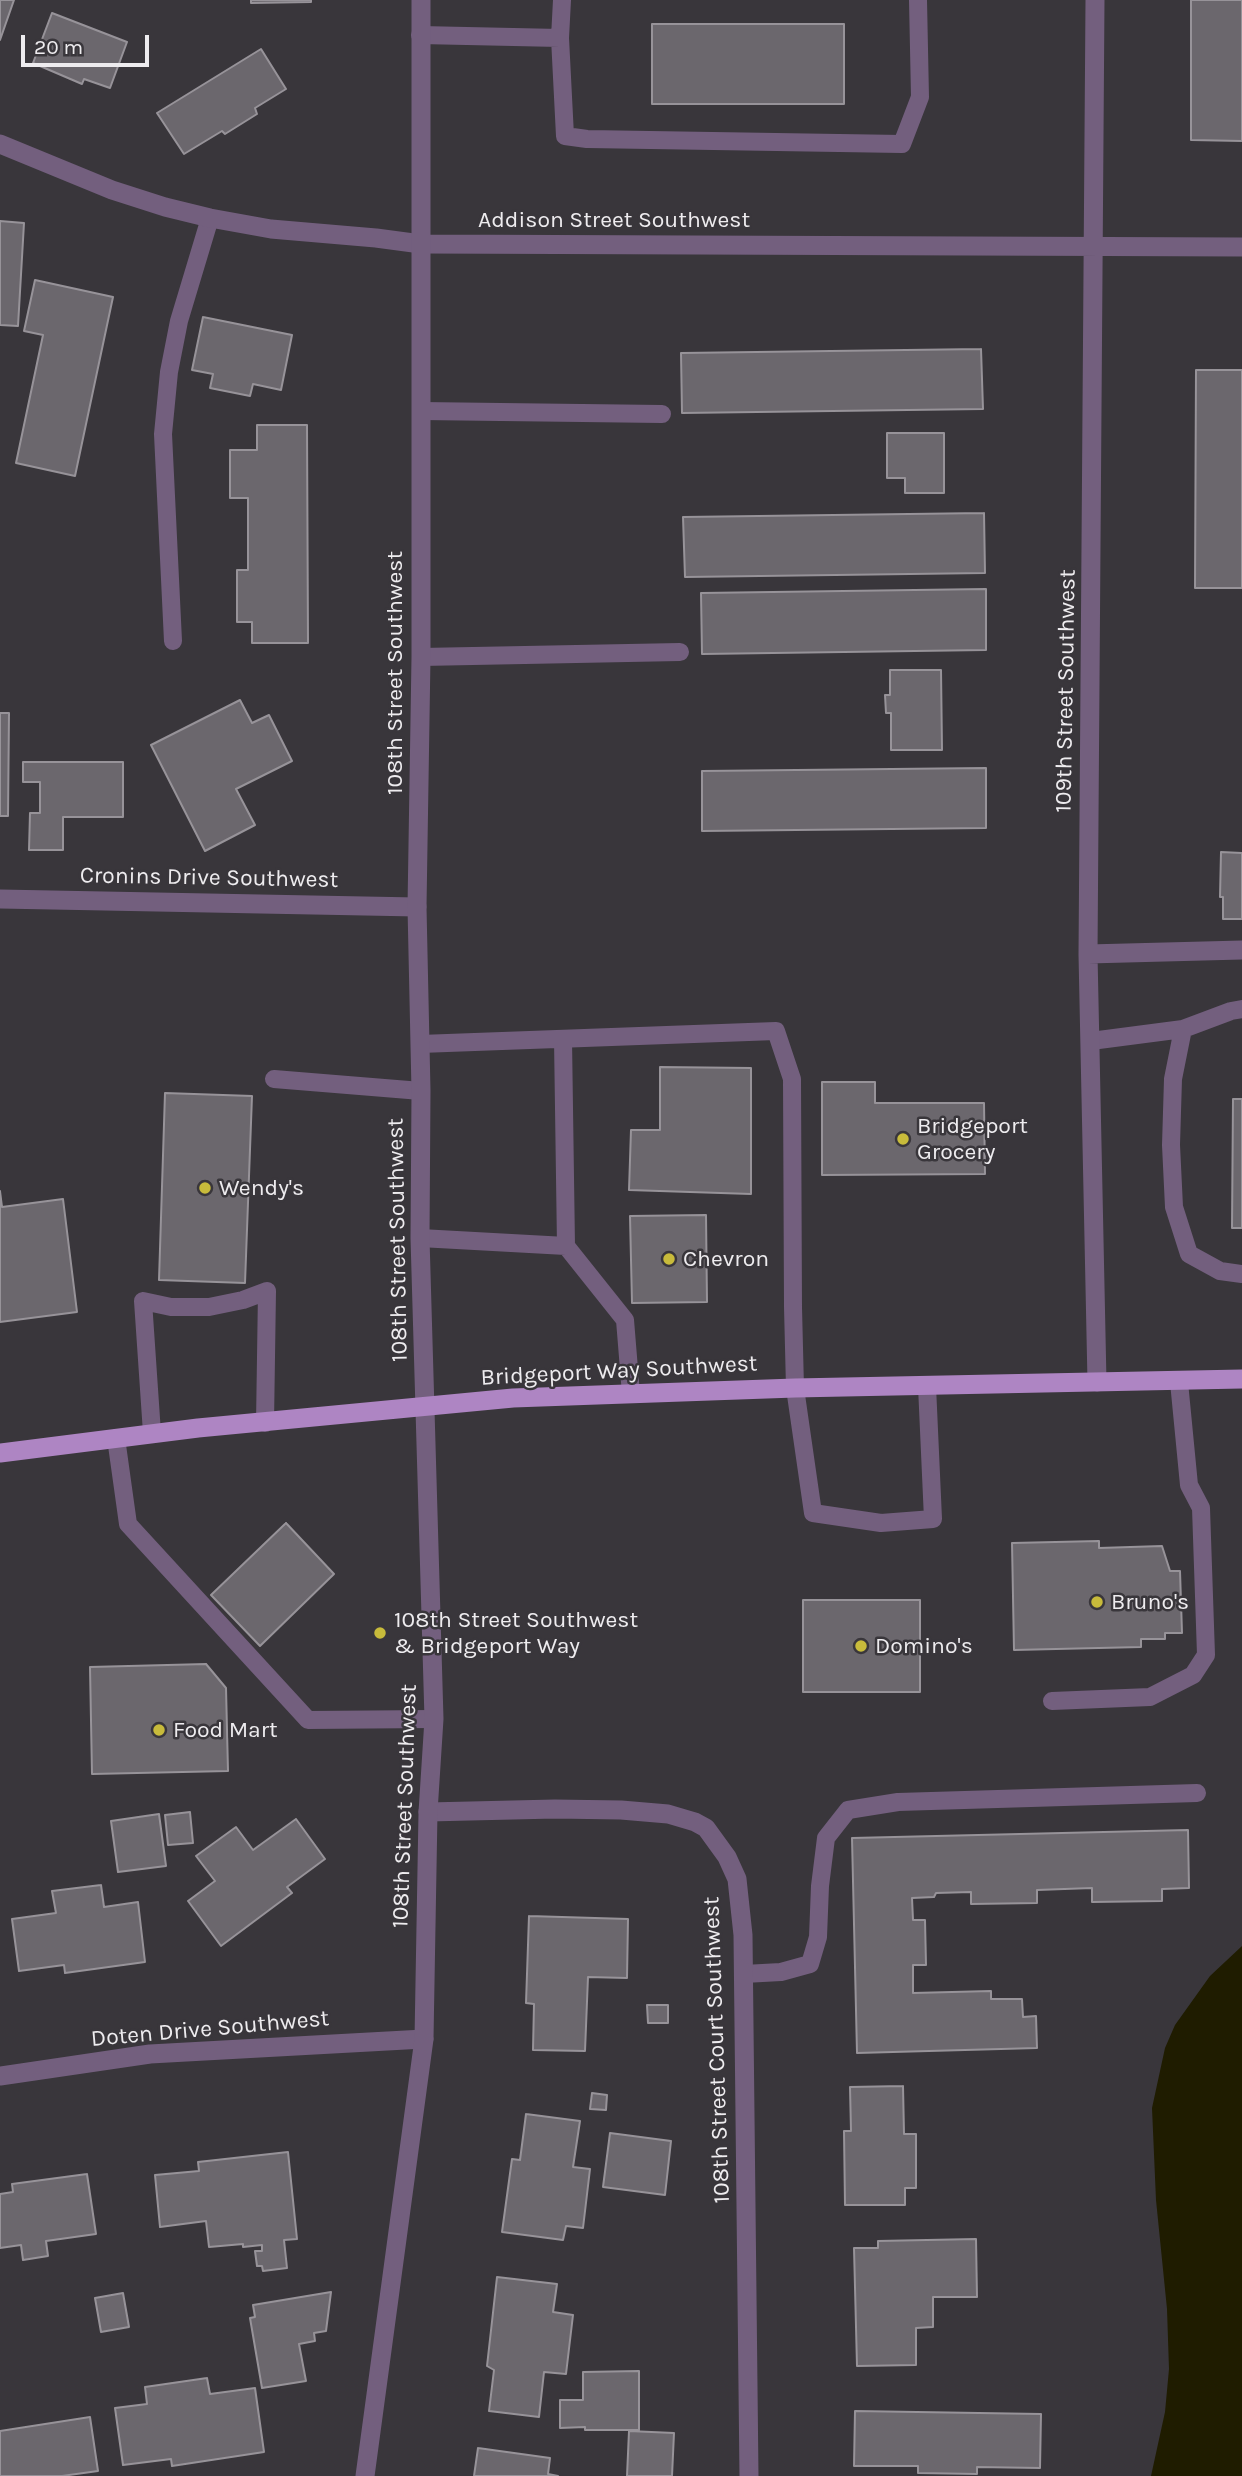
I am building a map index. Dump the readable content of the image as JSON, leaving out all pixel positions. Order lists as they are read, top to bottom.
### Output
{
  "streets": {
    "main road": ["Bridgeport Way Southwest"],
    "street": [
      "Addison Street Southwest",
      "108th Street Southwest",
      "109th Street Southwest",
      "Cronins Drive Southwest",
      "Doten Drive Southwest",
      "108th Street Court Southwest"
    ]
  },
  "crossings": [
    ["Addison Street Southwest", "108th Street Southwest"],
    ["Addison Street Southwest", "109th Street Southwest"],
    ["108th Street Southwest", "Cronins Drive Southwest"],
    ["108th Street Southwest", "Bridgeport Way Southwest"],
    ["108th Street Southwest", "Doten Drive Southwest"],
    ["108th Street Southwest", "108th Street Court Southwest"],
    ["109th Street Southwest", "Bridgeport Way Southwest"]
  ],
  "places": [
    "Bridgeport Grocery",
    "Wendy's",
    "Chevron",
    "Bruno's",
    "108th Street Southwest & Bridgeport Way",
    "Domino's",
    "Food Mart"
  ],
  "scale_bar": "20 m"
}
